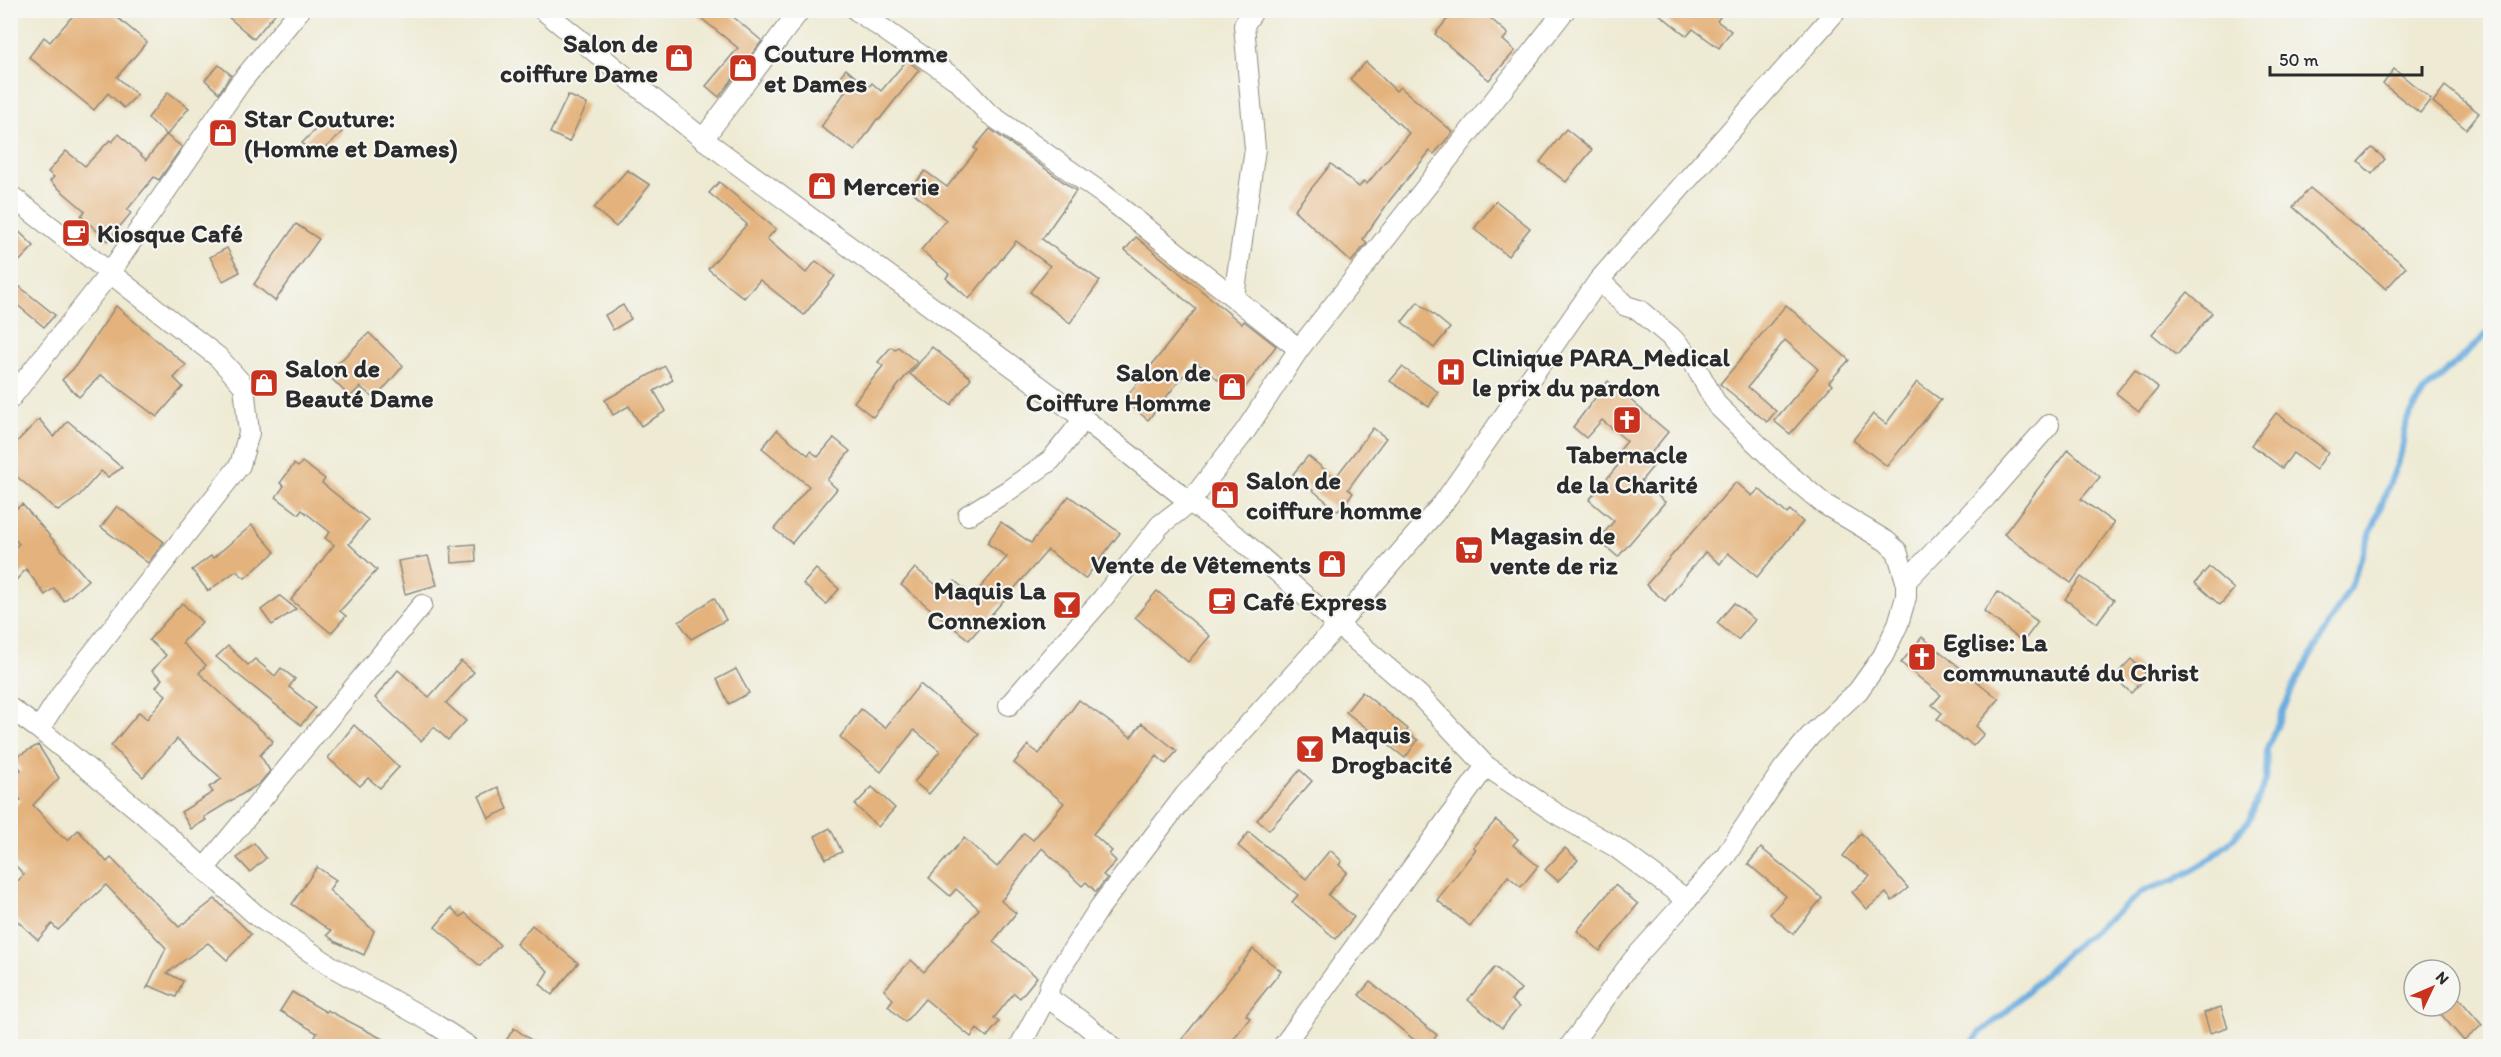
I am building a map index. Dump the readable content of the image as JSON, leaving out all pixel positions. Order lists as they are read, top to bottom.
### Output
{
  "places": {
    "shop": [
      "Salon de coiffure Dame",
      "Couture Homme et Dames",
      "Star Couture: (Homme et Dames)",
      "Mercerie",
      "Salon de Beauté Dame",
      "Salon de Coiffure Homme",
      "Salon de coiffure homme",
      "Vente de Vêtements"
    ],
    "cafe": ["Kiosque Café", "Café Express"],
    "hospital": ["Clinique PARA_Medical le prix du pardon"],
    "church": ["Tabernacle de la Charité", "Eglise: La communauté du Christ"],
    "supermarket": ["Magasin de vente de riz"],
    "bar": ["Maquis La Connexion", "Maquis Drogbacité"]
  },
  "scale_bar": "50 m",
  "north": "top right"
}
